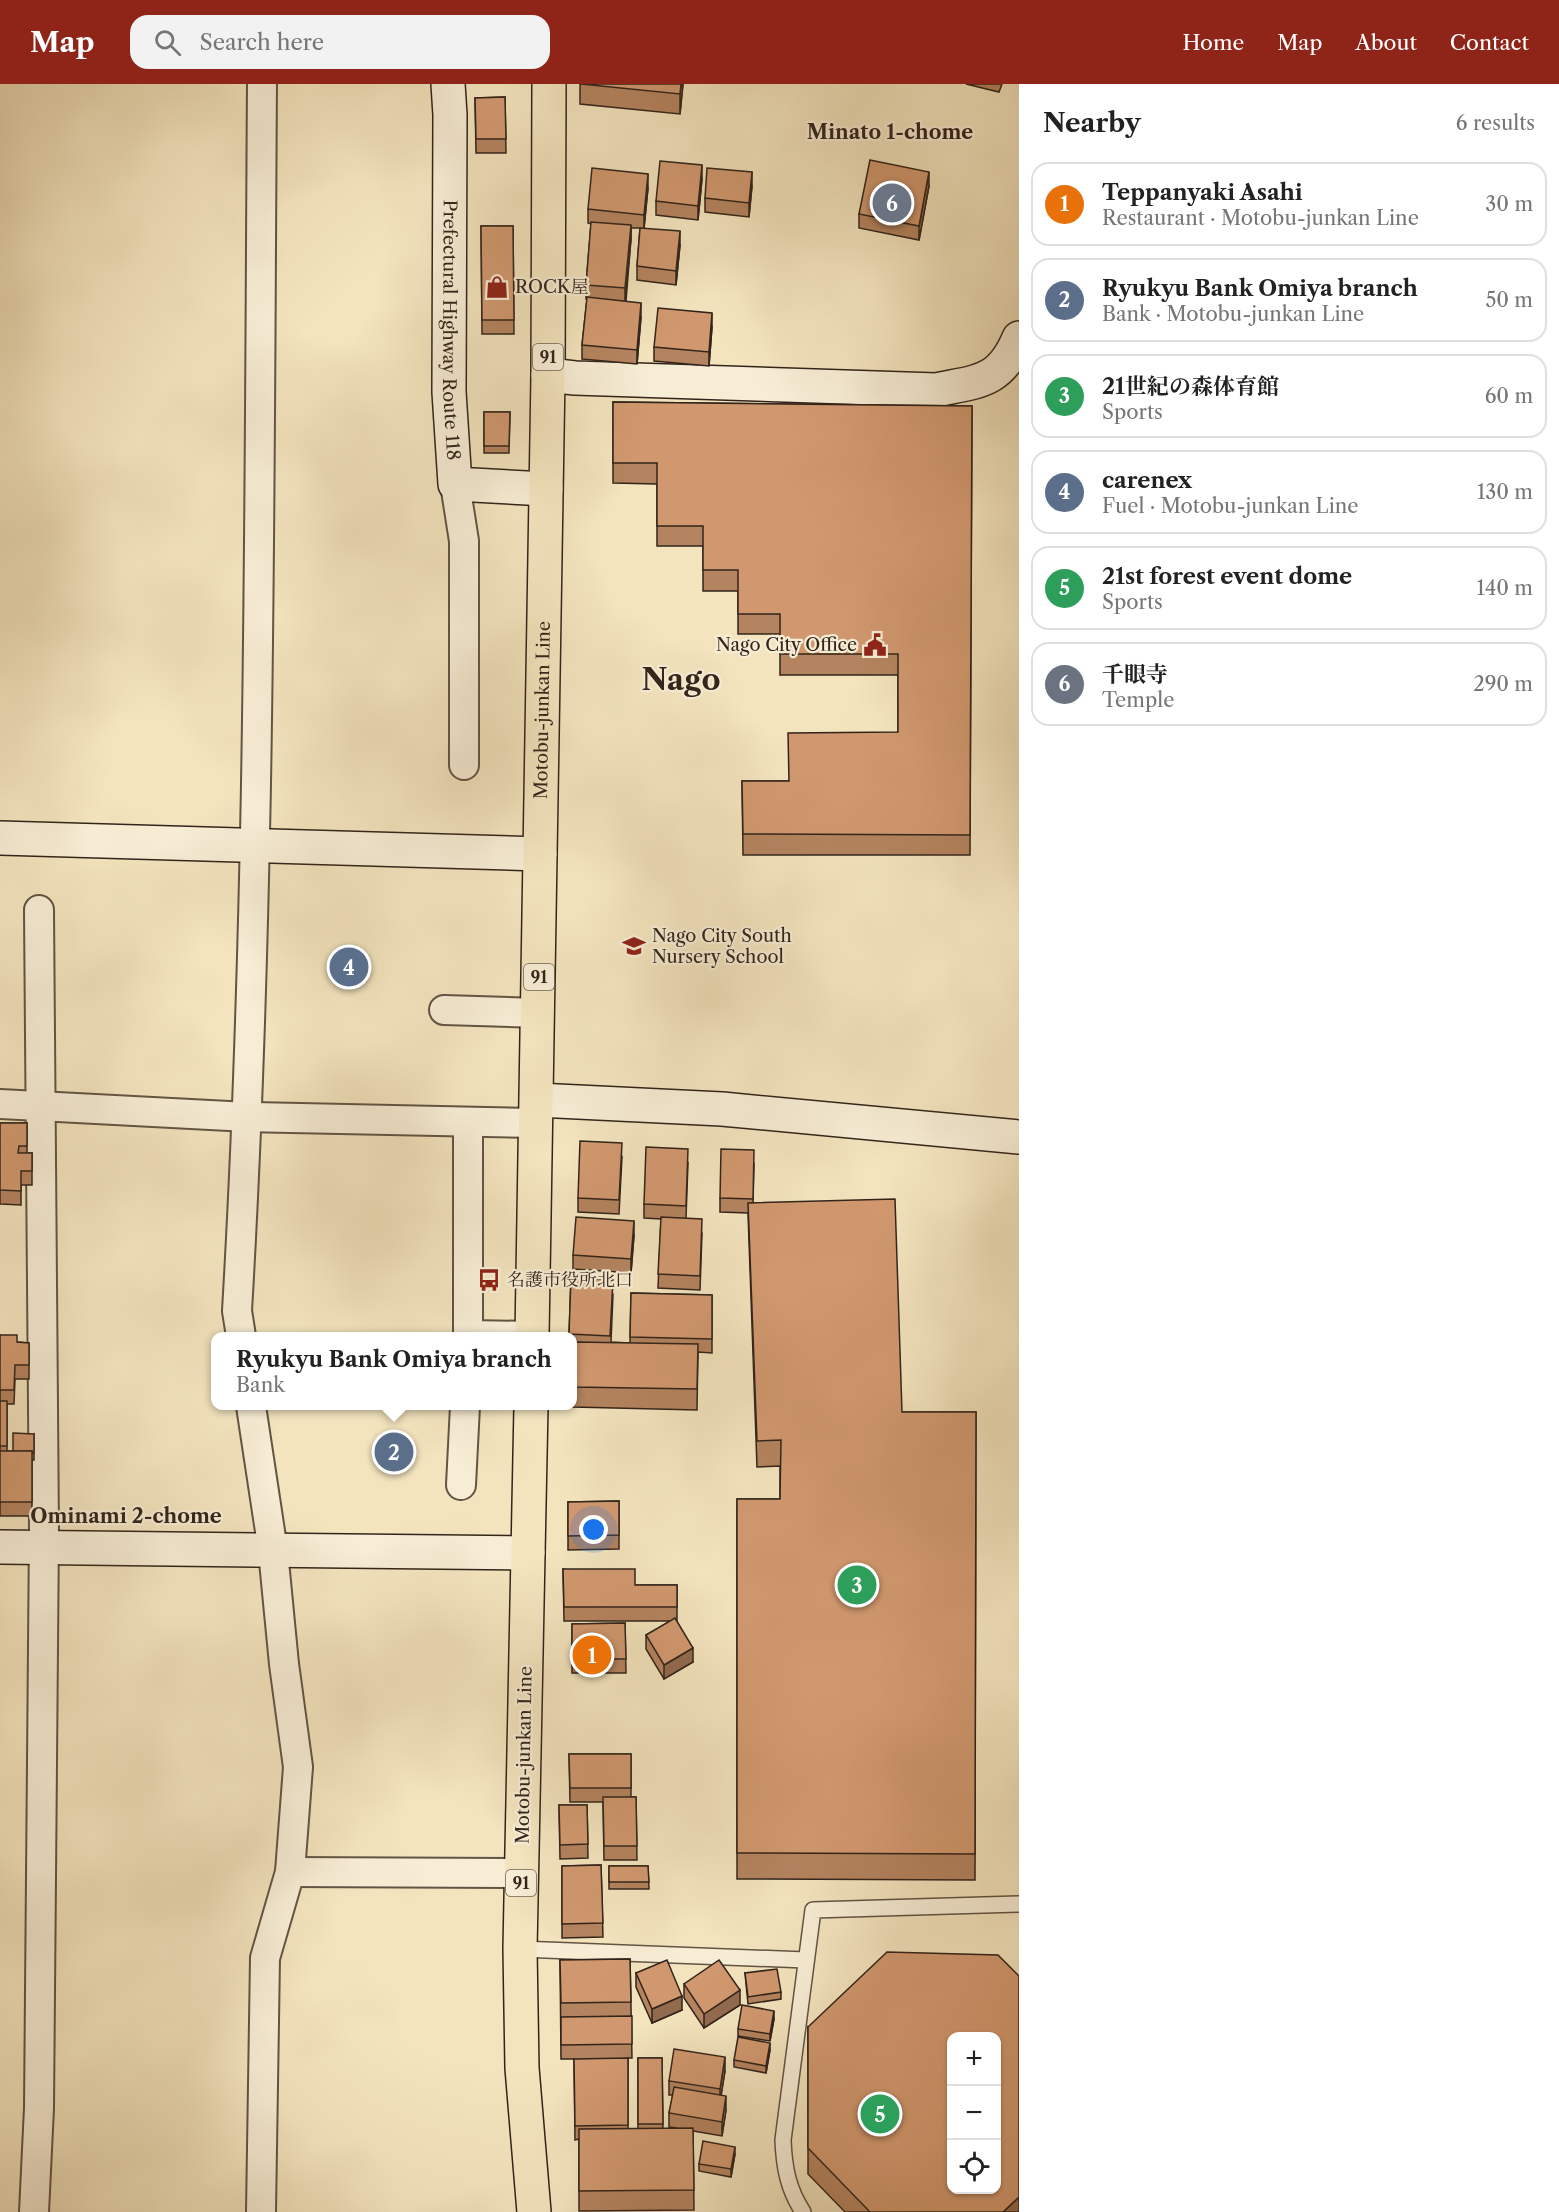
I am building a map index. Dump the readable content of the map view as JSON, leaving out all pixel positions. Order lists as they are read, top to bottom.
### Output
{
  "streets": {
    "main road": ["91", "Motobu-junkan Line"],
    "street": ["Prefectural Highway Route 118"]
  },
  "crossings": [
    ["Prefectural Highway Route 118", "Motobu-junkan Line"]
  ],
  "districts": ["Minato 1-chome", "Nago", "Ominami 2-chome"],
  "places": {
    "shop": ["ROCK屋"],
    "public building": ["Nago City Office"],
    "school or university": ["Nago City South Nursery School"],
    "bus stop": ["名護市役所北口"]
  },
  "page": {
    "header": "Map",
    "search": "Search here",
    "nav": [
      "Home",
      "Map",
      "About",
      "Contact"
    ],
    "heading": ["Nearby", "6 results"],
    "list": [
      {
        "mark": "1",
        "name": "Teppanyaki Asahi",
        "note": "Restaurant · Motobu-junkan Line",
        "value": "30 m"
      },
      {
        "mark": "2",
        "name": "Ryukyu Bank Omiya branch",
        "note": "Bank · Motobu-junkan Line",
        "value": "50 m"
      },
      {
        "mark": "3",
        "name": "21世紀の森体育館",
        "note": "Sports",
        "value": "60 m"
      },
      {
        "mark": "4",
        "name": "carenex",
        "note": "Fuel · Motobu-junkan Line",
        "value": "130 m"
      },
      {
        "mark": "5",
        "name": "21st forest event dome",
        "note": "Sports",
        "value": "140 m"
      },
      {
        "mark": "6",
        "name": "千眼寺",
        "note": "Temple",
        "value": "290 m"
      }
    ],
    "pins": [
      "6",
      "4",
      "2",
      "3",
      "1",
      "5"
    ],
    "popup": ["Ryukyu Bank Omiya branch", "Bank"],
    "map_buttons": ["+", "−"]
  }
}
